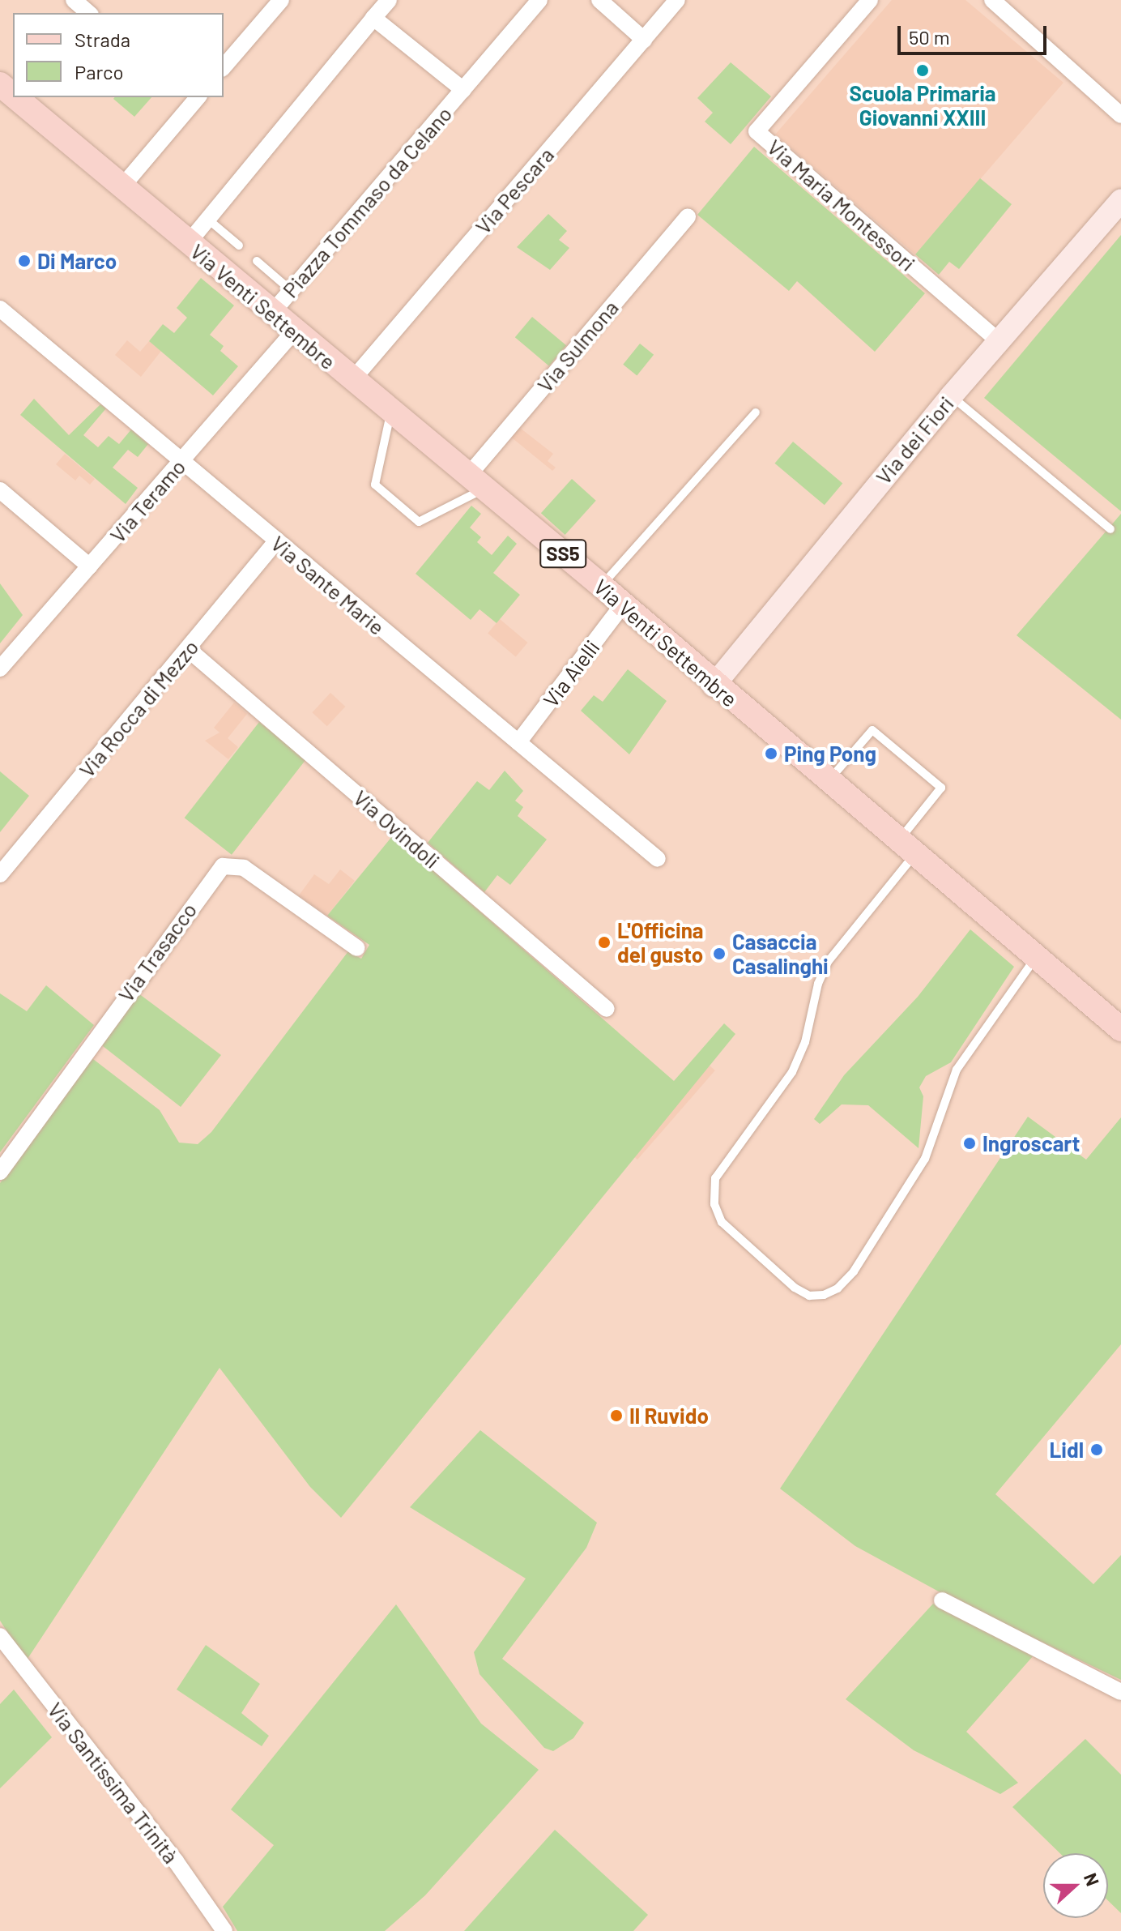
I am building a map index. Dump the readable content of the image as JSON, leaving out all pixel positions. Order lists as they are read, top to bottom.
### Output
{
  "streets": {
    "main road": ["Via Venti Settembre", "Via dei Fiori", "SS5"],
    "street": [
      "Via Pescara",
      "Piazza Tommaso da Celano",
      "Via Maria Montessori",
      "Via Sulmona",
      "Via Teramo",
      "Via Sante Marie",
      "Via Aielli",
      "Via Rocca di Mezzo",
      "Via Ovindoli",
      "Via Trasacco",
      "Via Santissima Trinità"
    ]
  },
  "crossings": [
    ["Via Pescara", "Via Venti Settembre"],
    ["Piazza Tommaso da Celano", "Via Venti Settembre"],
    ["Via Maria Montessori", "Via dei Fiori"],
    ["Via Venti Settembre", "Via Sulmona"],
    ["Via Venti Settembre", "Via dei Fiori"],
    ["Via Venti Settembre", "Via Teramo"],
    ["Via Venti Settembre", "Via Aielli"],
    ["Via Teramo", "Via Sante Marie"],
    ["Via Sante Marie", "Via Aielli"],
    ["Via Sante Marie", "Via Rocca di Mezzo"],
    ["Via Rocca di Mezzo", "Via Ovindoli"]
  ],
  "places": [
    "Scuola Primaria Giovanni XXIII",
    "Di Marco",
    "Ping Pong",
    "L'Officina del gusto",
    "Casaccia Casalinghi",
    "Ingroscart",
    "Il Ruvido",
    "Lidl"
  ],
  "legend": ["Strada", "Parco"],
  "scale_bar": "50 m",
  "north": "right"
}
